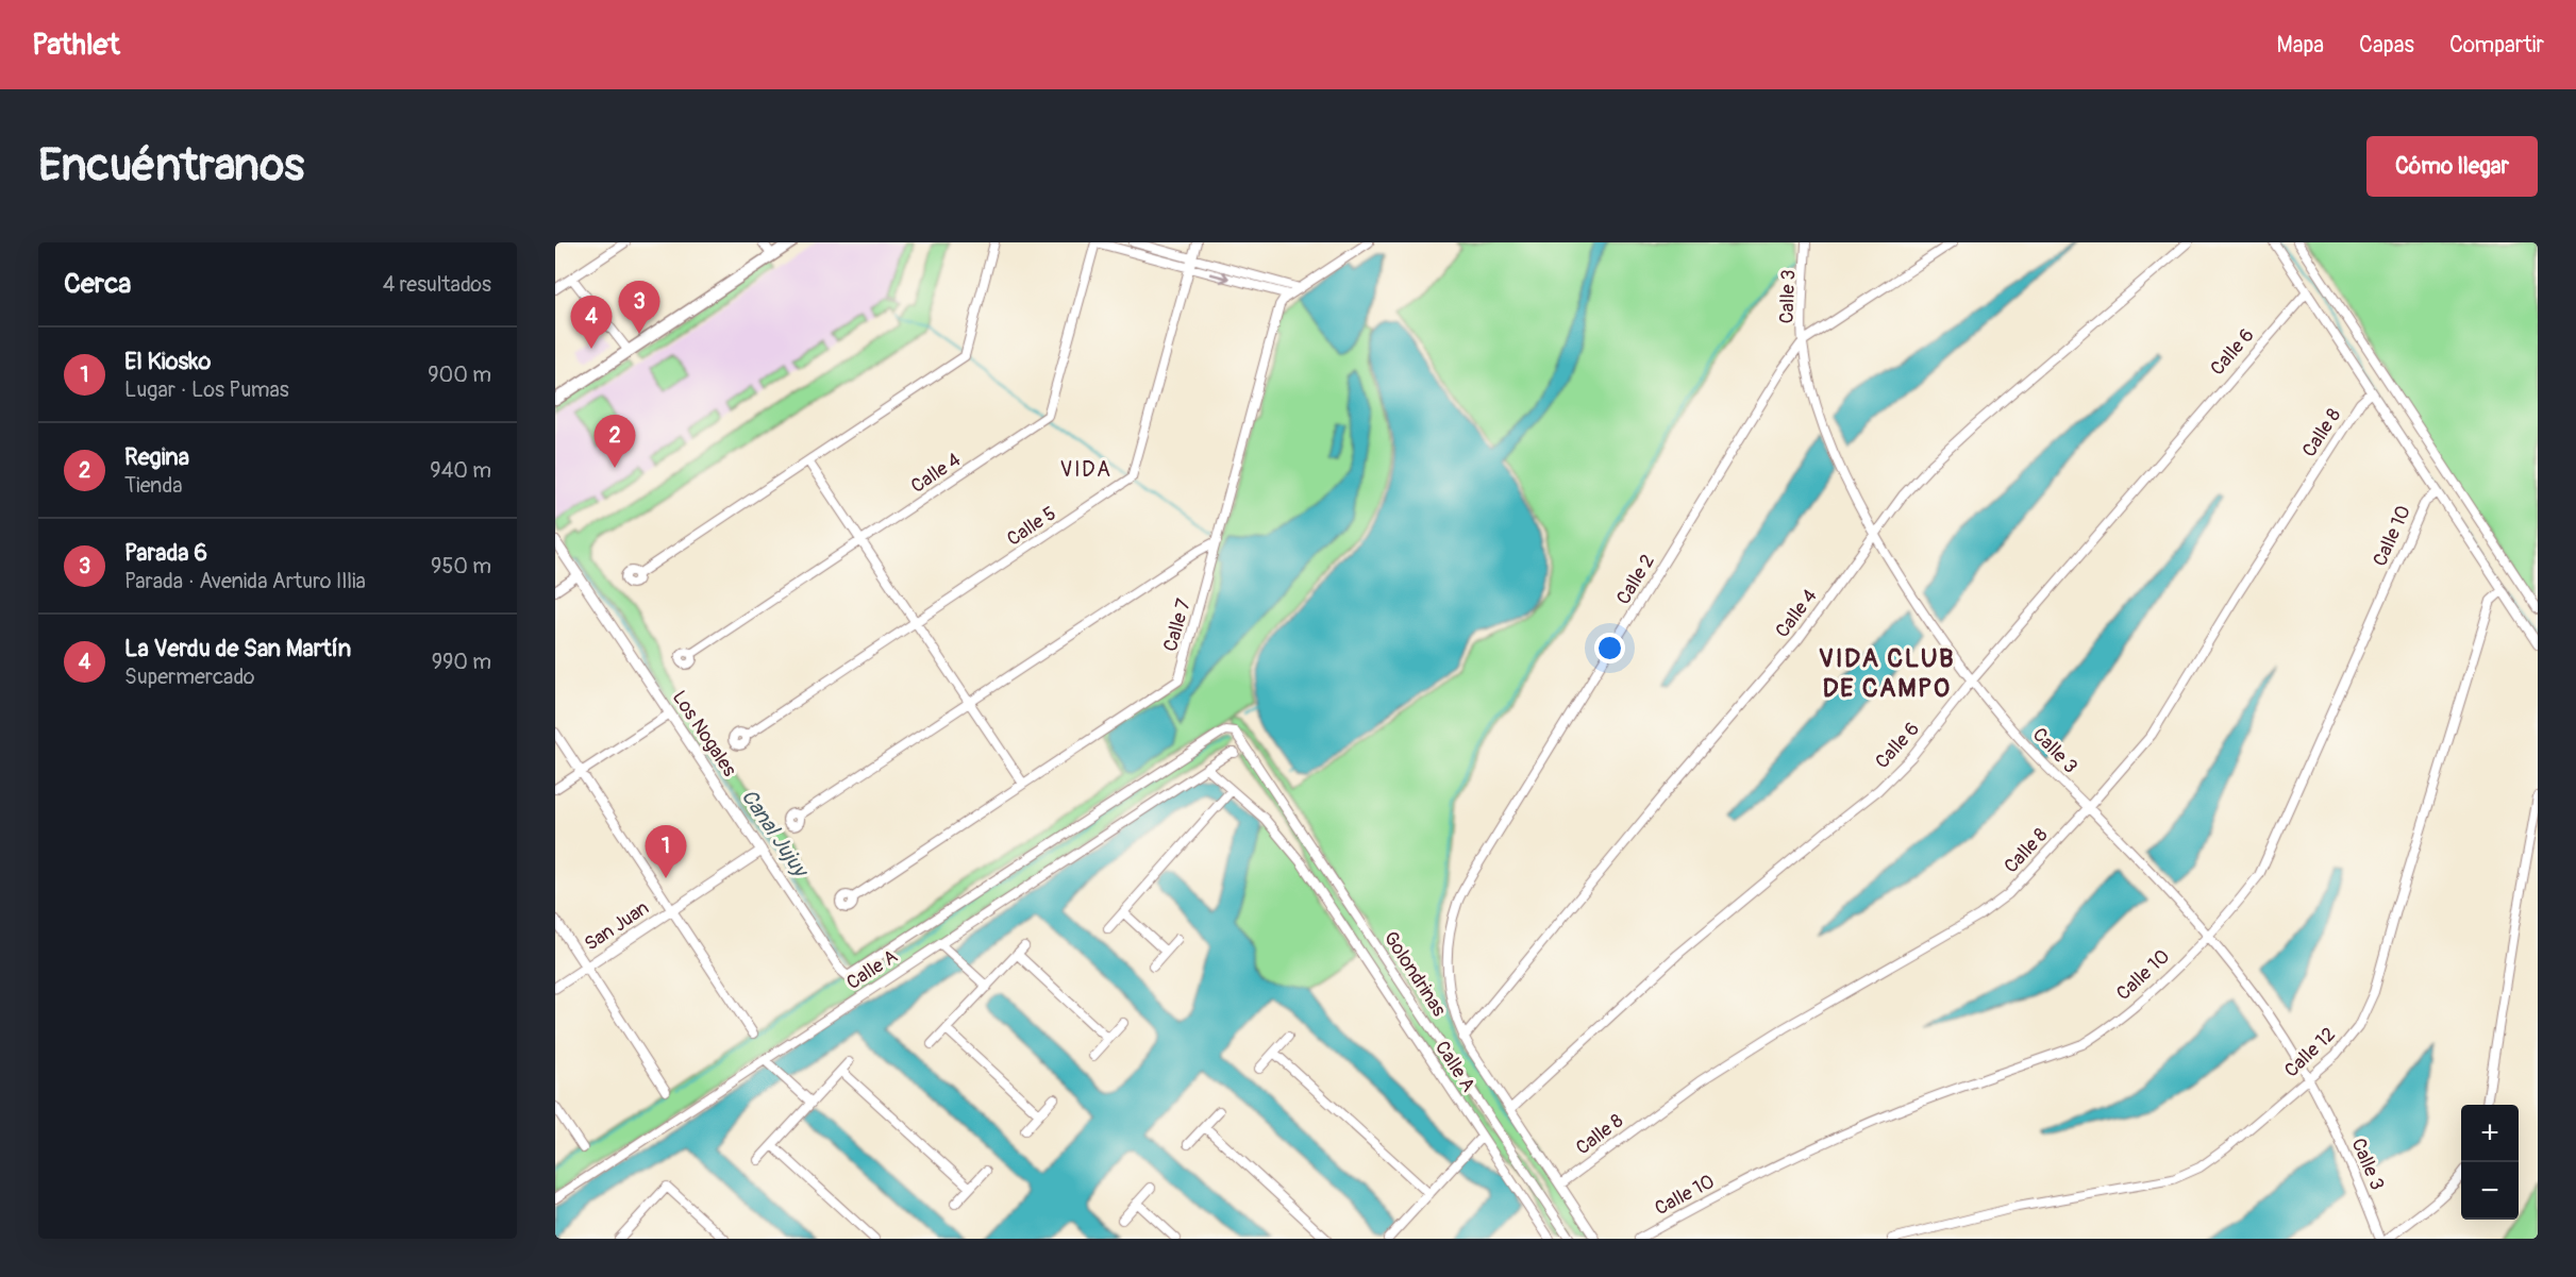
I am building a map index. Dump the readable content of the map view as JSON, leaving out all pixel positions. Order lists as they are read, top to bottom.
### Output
{
  "streets": {
    "street": [
      "Calle 3",
      "Calle 6",
      "Calle 8",
      "Calle 4",
      "Calle 5",
      "Calle 10",
      "Calle 2",
      "Calle 7",
      "Los Nogales",
      "San Juan",
      "Calle A",
      "Golondrinas",
      "Calle 12"
    ]
  },
  "crossings": [
    ["Calle 3", "Calle 6"],
    ["Calle 3", "Calle 8"],
    ["Calle 3", "Calle 4"],
    ["Calle 3", "Calle 10"],
    ["Calle 3", "Calle 2"],
    ["Calle 3", "Calle 12"],
    ["Calle 6", "Calle 2"],
    ["Calle 8", "Calle 2"],
    ["Calle 4", "Calle 2"],
    ["Los Nogales", "San Juan"],
    ["Los Nogales", "Golondrinas"],
    ["Calle A", "Golondrinas"]
  ],
  "districts": ["VIDA", "VIDA CLUB DE CAMPO"],
  "water": ["Canal Jujuy"],
  "page": {
    "header": "Pathlet",
    "nav": ["Mapa", "Capas", "Compartir"],
    "buttons": "Cómo llegar",
    "title": "Encuéntranos",
    "heading": ["Cerca", "4 resultados"],
    "pins": [
      "3",
      "4",
      "2",
      "1"
    ],
    "list": [
      {
        "mark": "1",
        "name": "El Kiosko",
        "note": "Lugar · Los Pumas",
        "value": "900 m"
      },
      {
        "mark": "2",
        "name": "Regina",
        "note": "Tienda",
        "value": "940 m"
      },
      {
        "mark": "3",
        "name": "Parada 6",
        "note": "Parada · Avenida Arturo Illia",
        "value": "950 m"
      },
      {
        "mark": "4",
        "name": "La Verdu de San Martín",
        "note": "Supermercado",
        "value": "990 m"
      }
    ],
    "map_buttons": ["+", "−"]
  }
}
